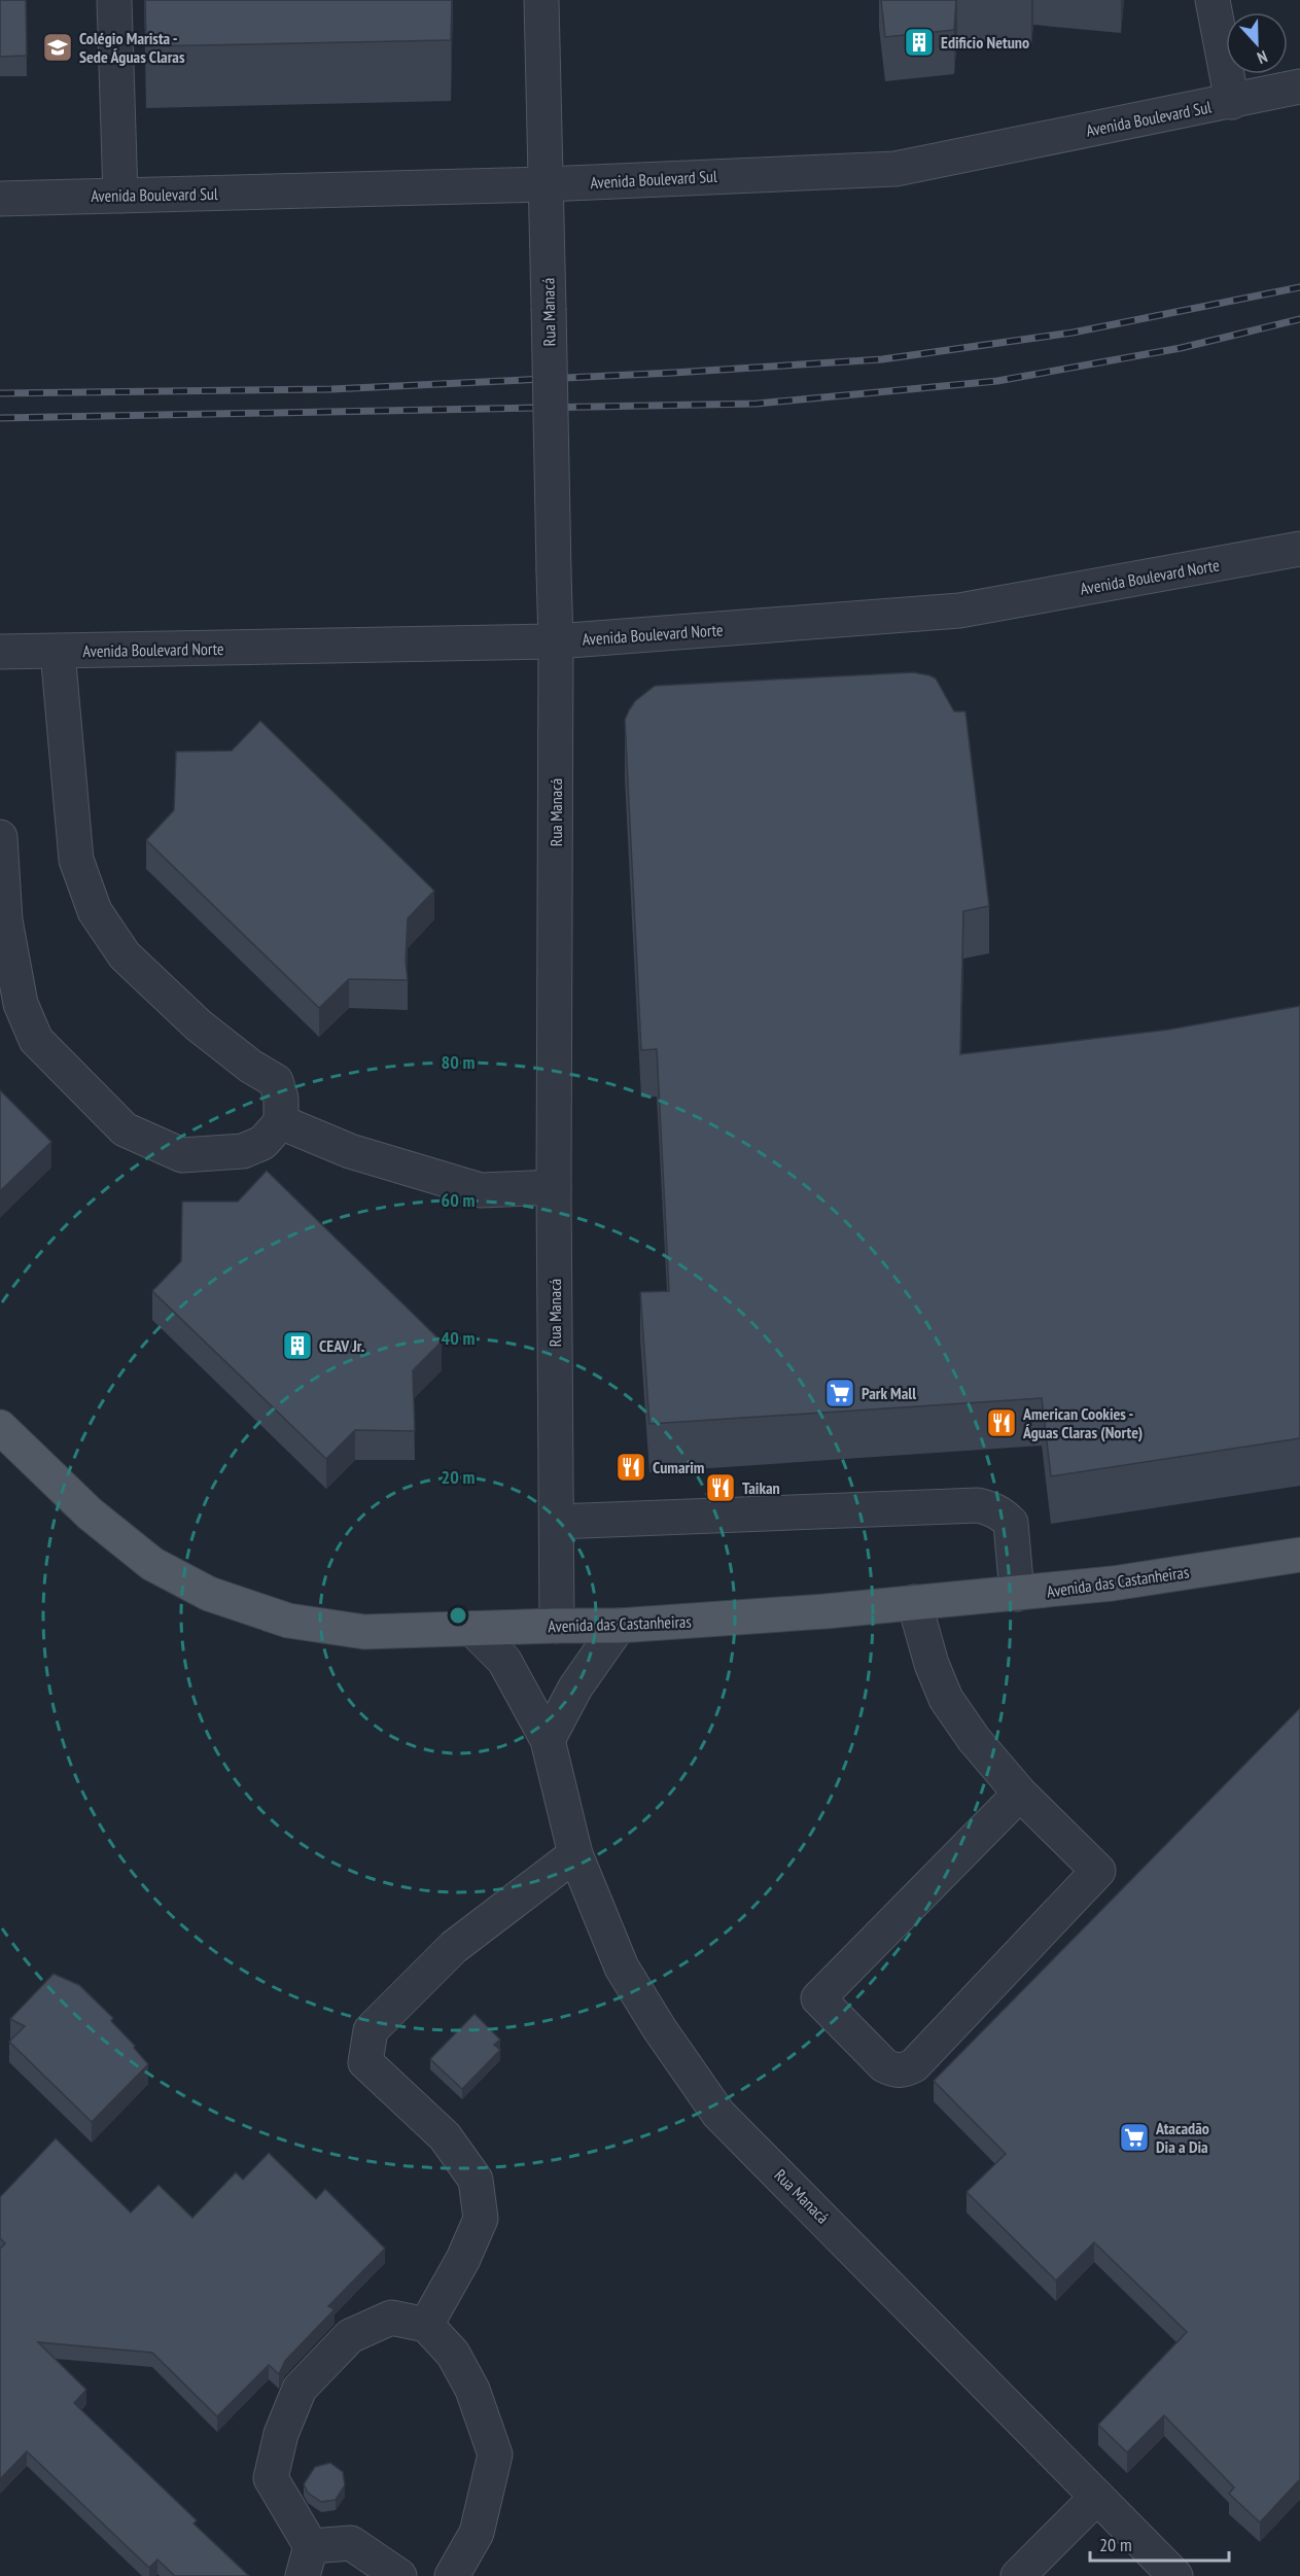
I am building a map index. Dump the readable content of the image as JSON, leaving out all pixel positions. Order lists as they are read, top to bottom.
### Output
{
  "streets": {
    "main road": ["Avenida das Castanheiras"],
    "street": ["Avenida Boulevard Sul", "Rua Manacá", "Avenida Boulevard Norte"]
  },
  "crossings": [
    ["Avenida Boulevard Sul", "Rua Manacá"],
    ["Rua Manacá", "Avenida Boulevard Norte"],
    ["Rua Manacá", "Avenida das Castanheiras"]
  ],
  "places": {
    "building": ["Edificio Netuno", "CEAV Jr."],
    "school or university": ["Colégio Marista - Sede Águas Claras"],
    "supermarket": ["Park Mall", "Atacadão Dia a Dia"],
    "restaurant": ["American Cookies - Águas Claras (Norte)", "Cumarim", "Taikan"]
  },
  "scale_bar": "20 m",
  "north": "bottom",
  "rings": [
    "80 m",
    "60 m",
    "40 m",
    "20 m"
  ]
}
